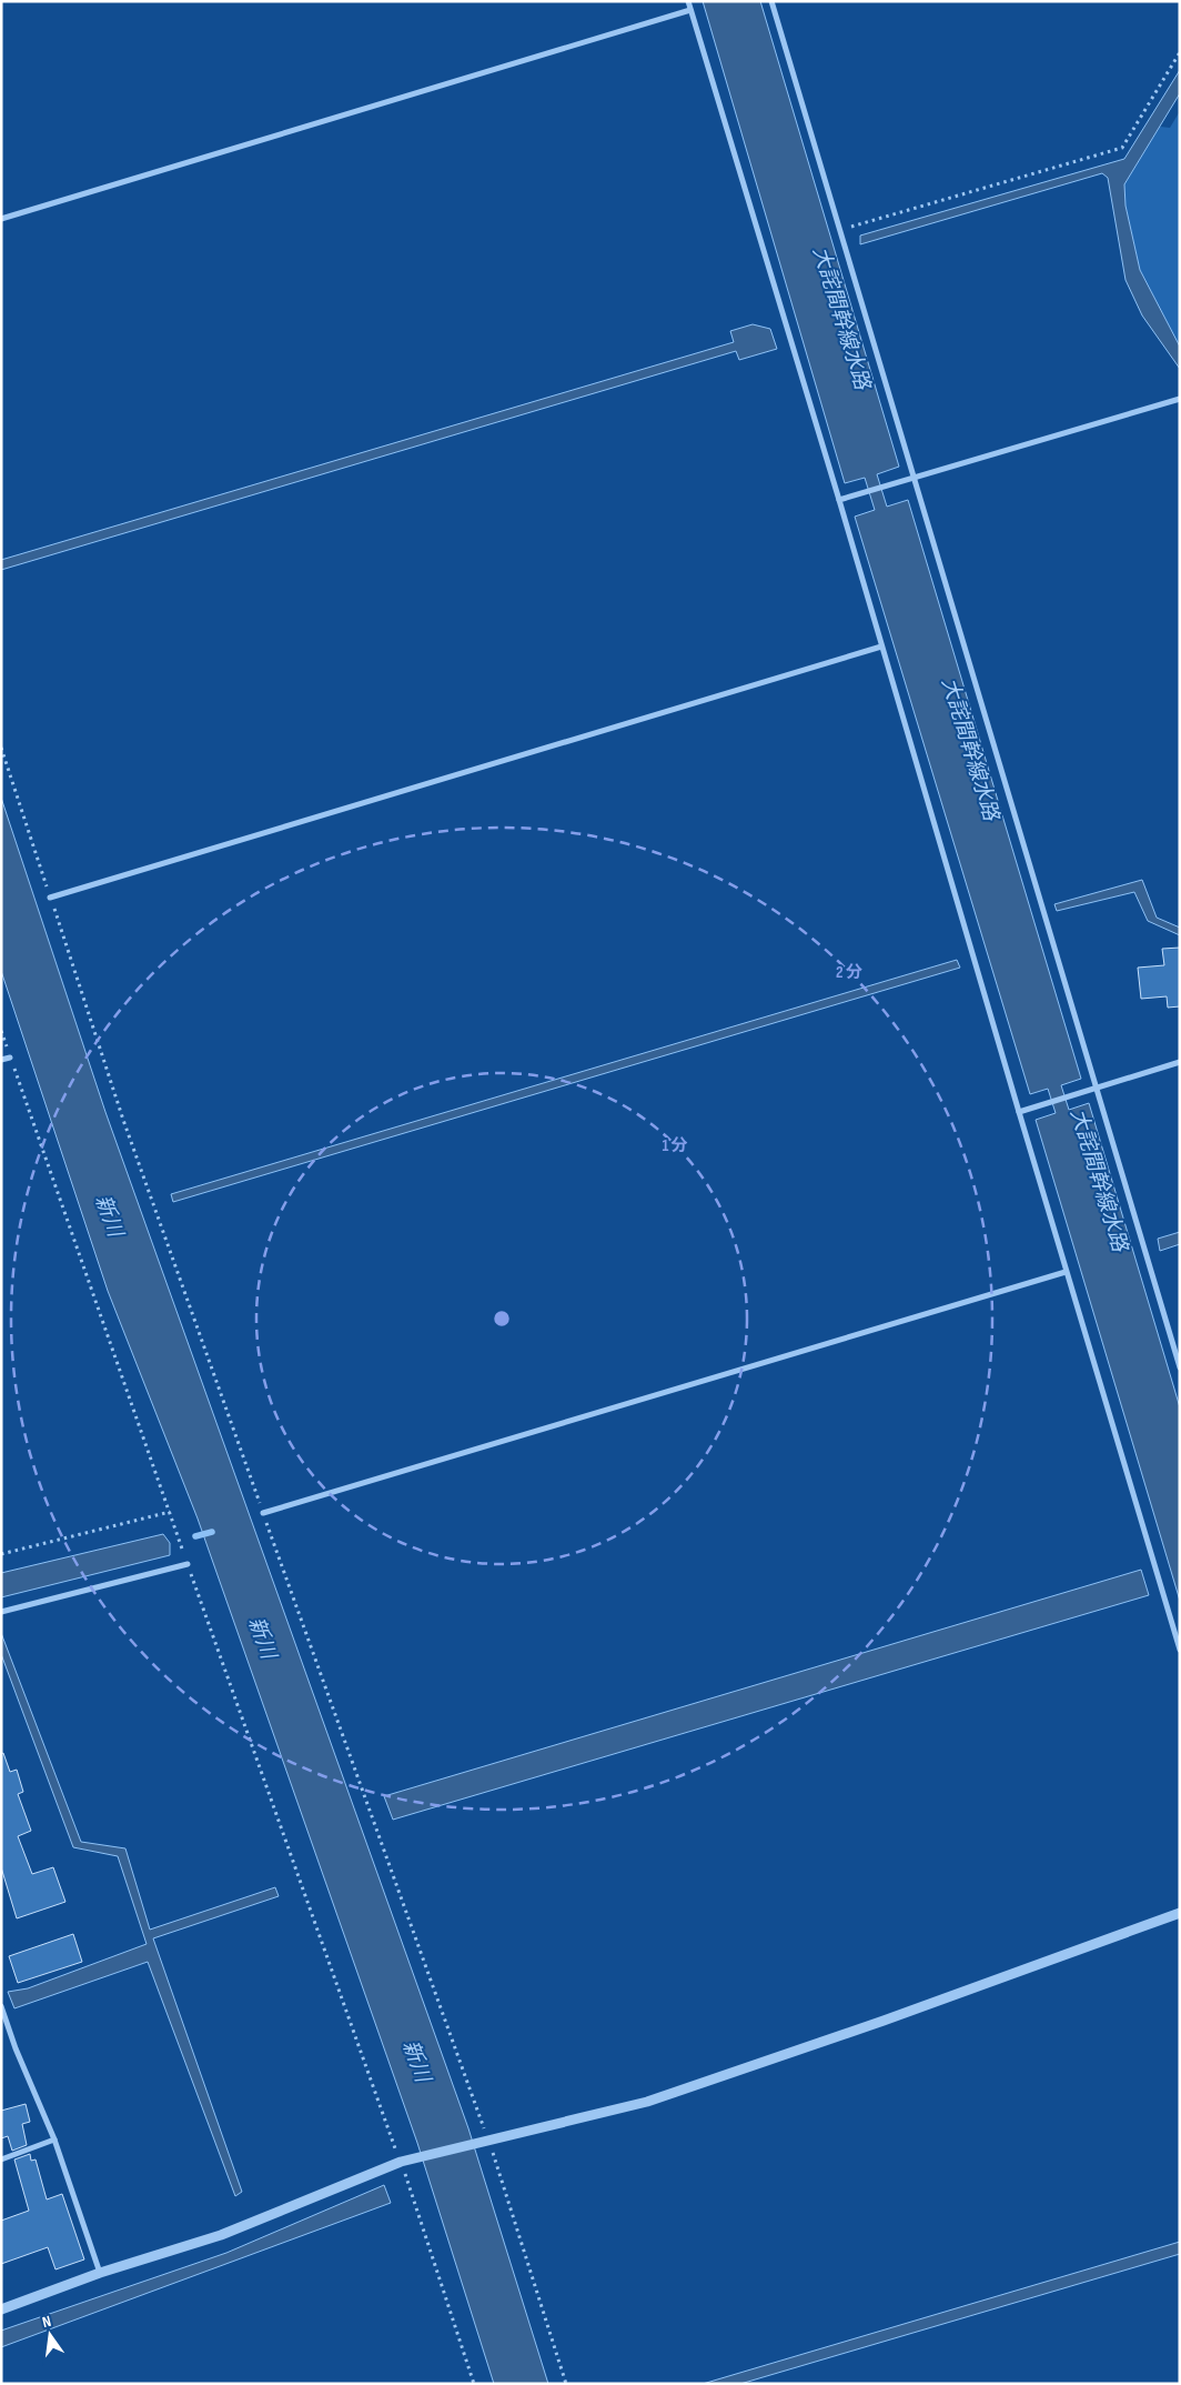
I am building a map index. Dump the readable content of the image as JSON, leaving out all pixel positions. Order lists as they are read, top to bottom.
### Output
{
  "water": ["大詫間幹線水路", "新川"],
  "north": "top",
  "rings": ["2 分", "1 分"]
}
